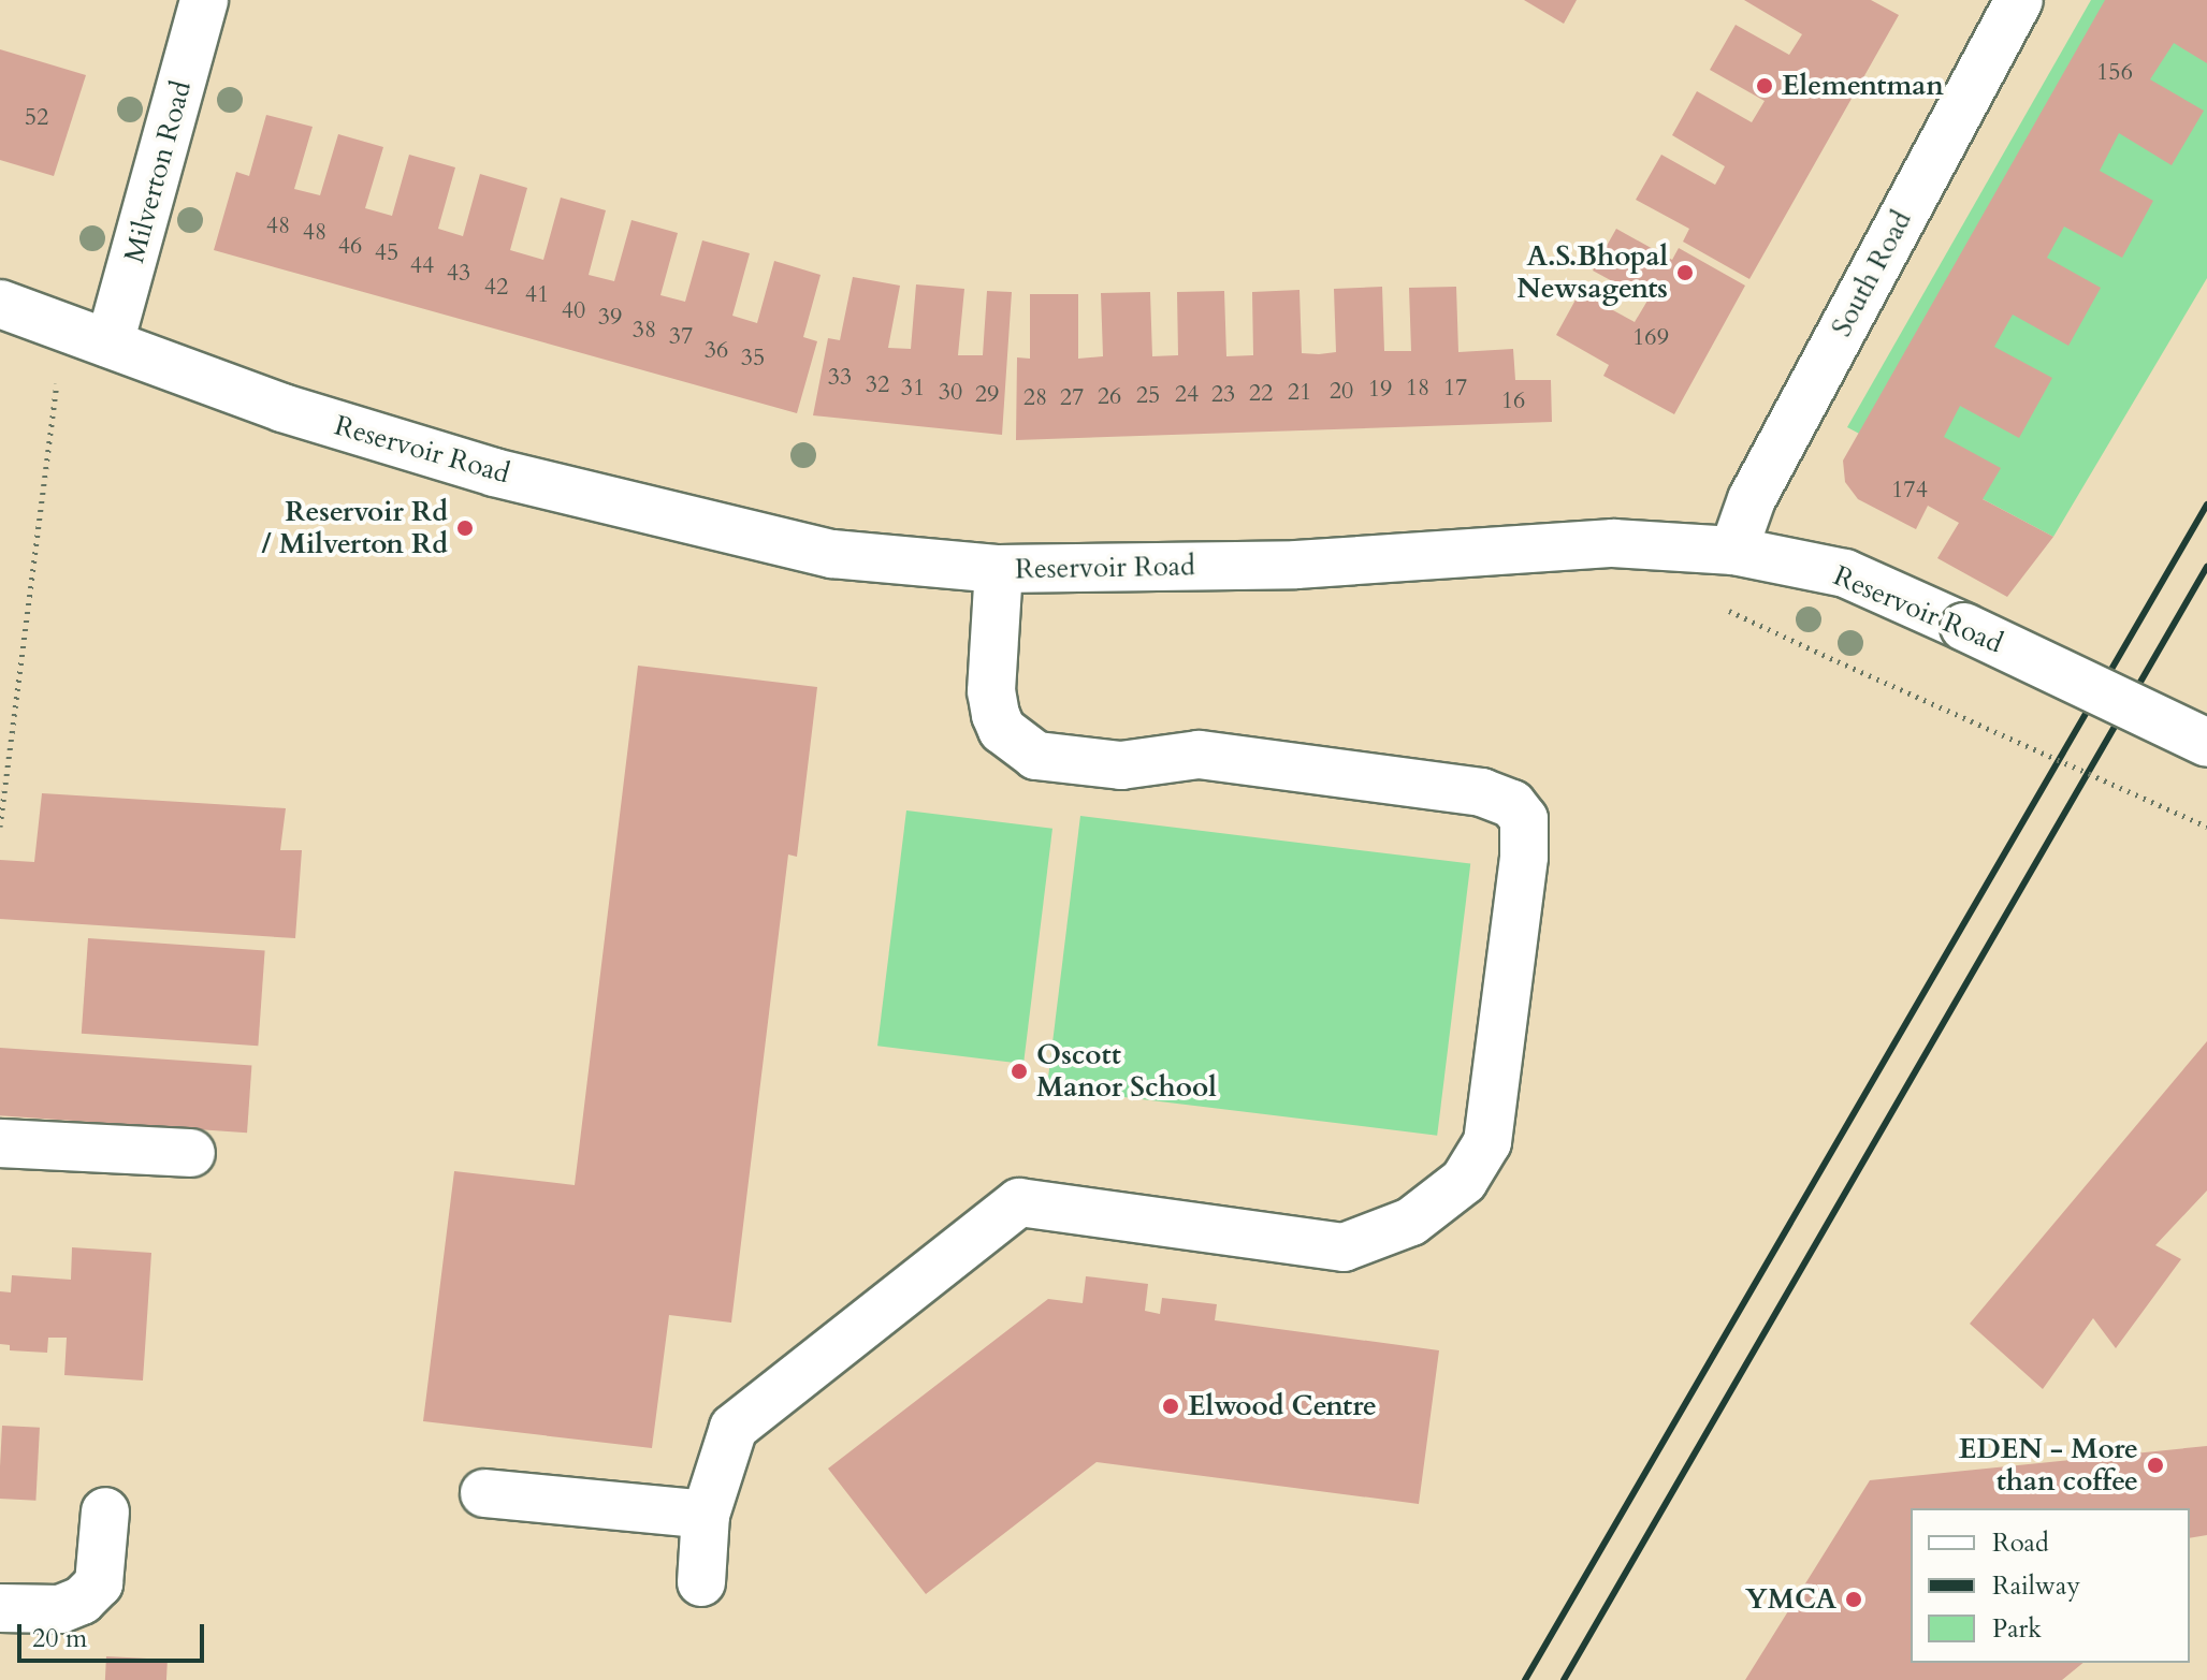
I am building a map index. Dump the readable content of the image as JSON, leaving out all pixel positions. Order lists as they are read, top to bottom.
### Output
{
  "streets": {
    "main road": ["Milverton Road", "South Road", "Reservoir Road"]
  },
  "crossings": [
    ["Milverton Road", "Reservoir Road"],
    ["South Road", "Reservoir Road"]
  ],
  "places": [
    "Elementman",
    "A.S.Bhopal Newsagents",
    "Reservoir Rd / Milverton Rd",
    "Oscott Manor School",
    "Elwood Centre",
    "EDEN - More than coffee",
    "YMCA"
  ],
  "house_numbers": [
    "156",
    "52",
    "48",
    "48",
    "46",
    "45",
    "44",
    "43",
    "42",
    "41",
    "40",
    "39",
    "38",
    "37",
    "169",
    "36",
    "35",
    "33",
    "32",
    "31",
    "18",
    "17",
    "19",
    "20",
    "30",
    "21",
    "22",
    "29",
    "24",
    "23",
    "25",
    "26",
    "28",
    "27",
    "16",
    "174"
  ],
  "legend": ["Road", "Railway", "Park"],
  "scale_bar": "20 m"
}
